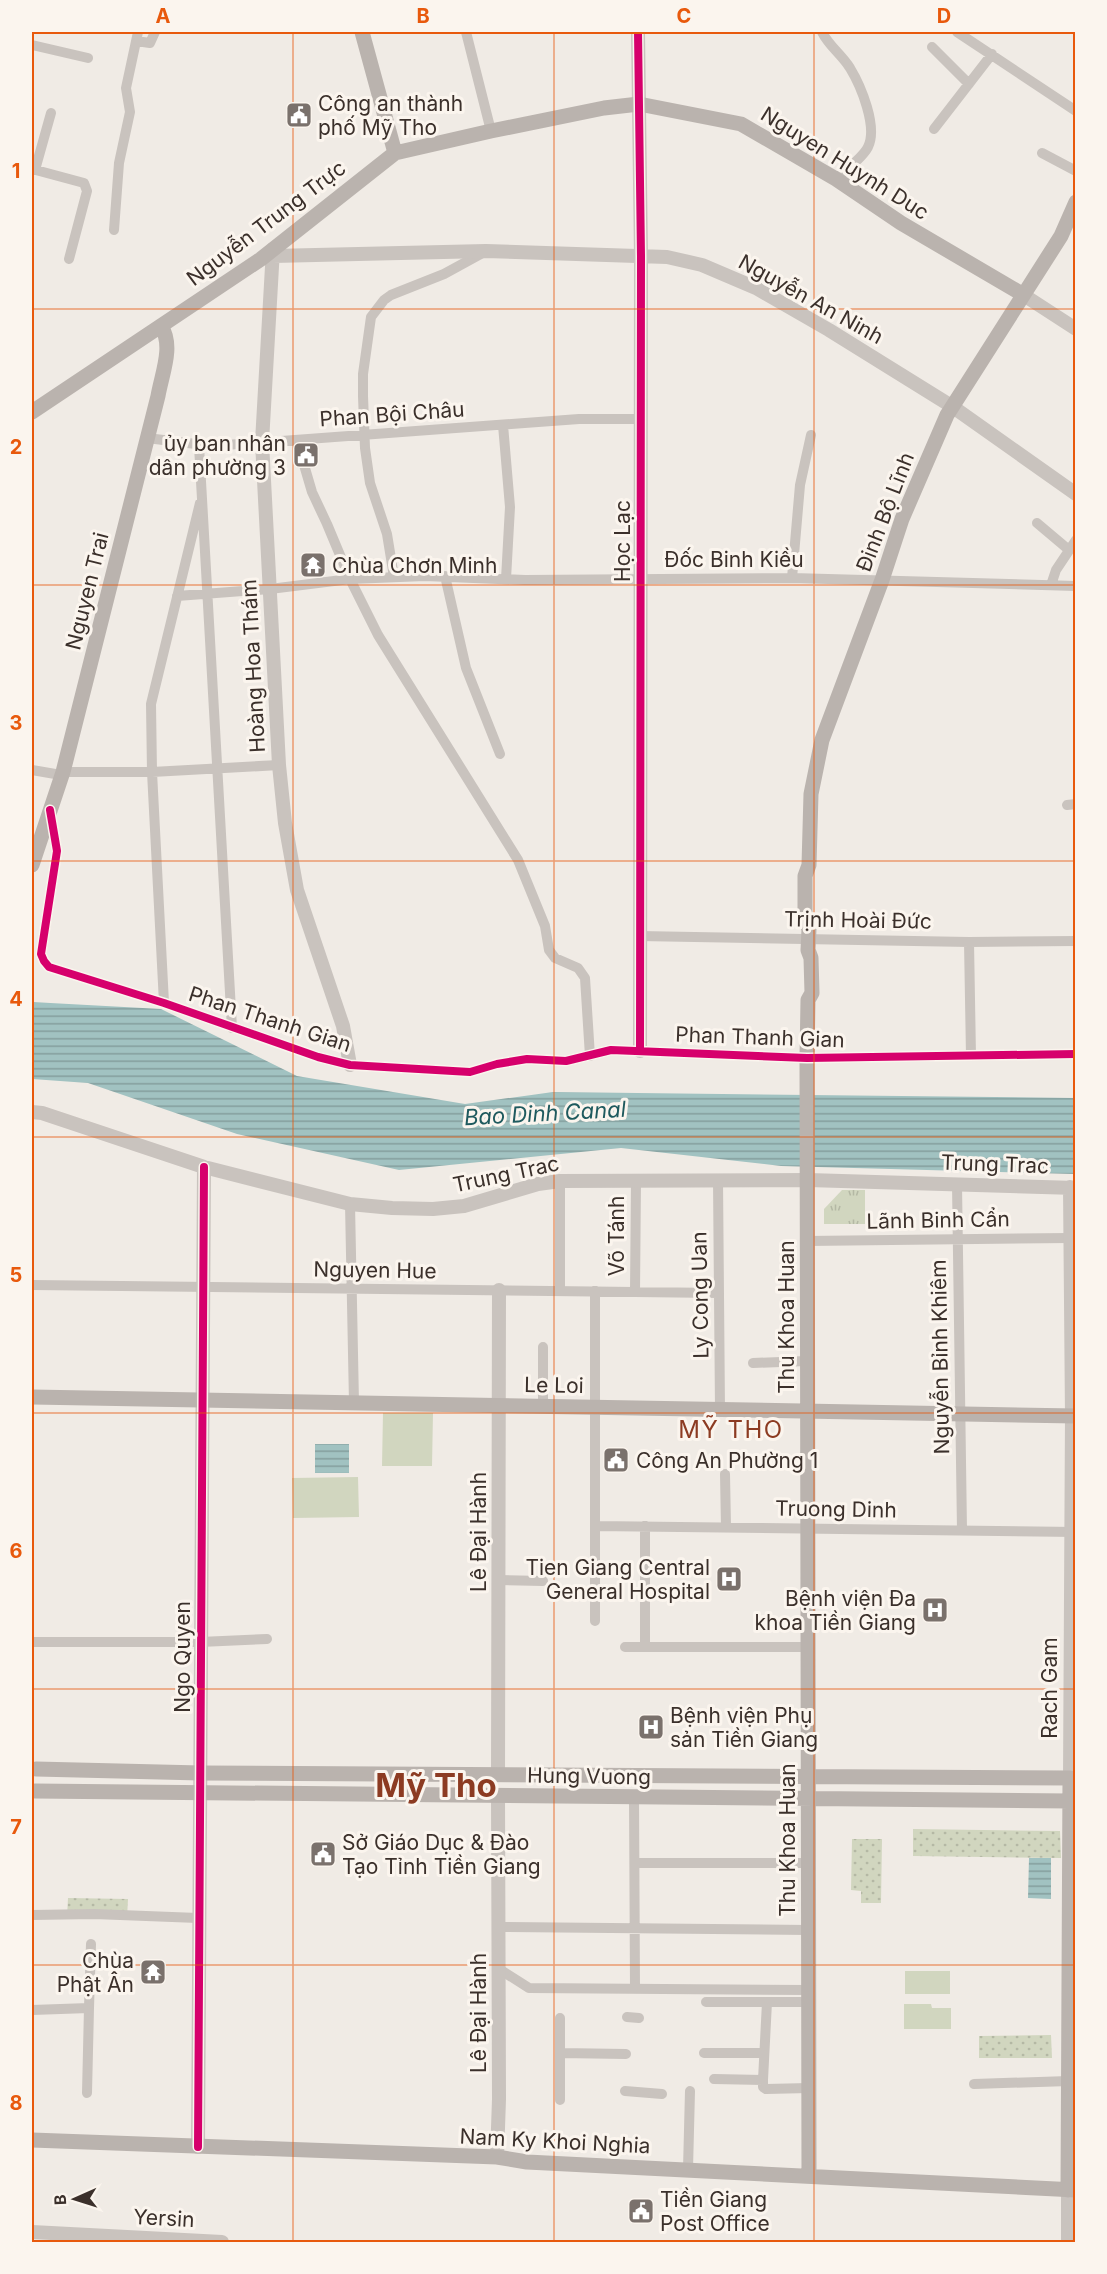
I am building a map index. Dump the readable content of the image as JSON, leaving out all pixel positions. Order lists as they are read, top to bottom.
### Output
{
  "streets": {
    "main road": [
      "Nguyen Huynh Duc",
      "Nguyễn Trung Trực",
      "Đinh Bộ Lĩnh",
      "Nguyen Trai",
      "Thu Khoa Huan",
      "Le Loi",
      "Rach Gam",
      "Hung Vuong",
      "Nam Ky Khoi Nghia"
    ],
    "street": [
      "Nguyễn An Ninh",
      "Phan Bội Châu",
      "Học Lạc",
      "Đốc Binh Kiều",
      "Hoàng Hoa Thám",
      "Trịnh Hoài Đức",
      "Phan Thanh Gian",
      "Trung Trac",
      "Lãnh Binh Cẩn",
      "Võ Tánh",
      "Nguyen Hue",
      "Ly Cong Uan",
      "Nguyễn Bỉnh Khiêm",
      "Truong Dinh",
      "Lê Đại Hành",
      "Ngo Quyen",
      "Yersin"
    ]
  },
  "crossings": [
    ["Nguyen Huynh Duc", "Nguyễn Trung Trực"],
    ["Nguyen Huynh Duc", "Đinh Bộ Lĩnh"],
    ["Nguyen Huynh Duc", "Học Lạc"],
    ["Nguyễn Trung Trực", "Nguyễn An Ninh"],
    ["Nguyễn Trung Trực", "Nguyen Trai"],
    ["Nguyễn Trung Trực", "Hoàng Hoa Thám"],
    ["Nguyễn An Ninh", "Đinh Bộ Lĩnh"],
    ["Nguyễn An Ninh", "Học Lạc"],
    ["Nguyễn An Ninh", "Hoàng Hoa Thám"],
    ["Phan Bội Châu", "Học Lạc"],
    ["Phan Bội Châu", "Nguyen Trai"],
    ["Phan Bội Châu", "Hoàng Hoa Thám"],
    ["Đinh Bộ Lĩnh", "Đốc Binh Kiều"],
    ["Đinh Bộ Lĩnh", "Trịnh Hoài Đức"],
    ["Đinh Bộ Lĩnh", "Phan Thanh Gian"],
    ["Đinh Bộ Lĩnh", "Thu Khoa Huan"],
    ["Học Lạc", "Đốc Binh Kiều"],
    ["Học Lạc", "Trịnh Hoài Đức"],
    ["Học Lạc", "Phan Thanh Gian"],
    ["Đốc Binh Kiều", "Hoàng Hoa Thám"],
    ["Nguyen Trai", "Phan Thanh Gian"],
    ["Hoàng Hoa Thám", "Phan Thanh Gian"],
    ["Phan Thanh Gian", "Thu Khoa Huan"],
    ["Trung Trac", "Võ Tánh"],
    ["Trung Trac", "Ly Cong Uan"],
    ["Trung Trac", "Thu Khoa Huan"],
    ["Trung Trac", "Nguyễn Bỉnh Khiêm"],
    ["Trung Trac", "Ngo Quyen"],
    ["Trung Trac", "Rach Gam"],
    ["Lãnh Binh Cẩn", "Thu Khoa Huan"],
    ["Lãnh Binh Cẩn", "Nguyễn Bỉnh Khiêm"],
    ["Lãnh Binh Cẩn", "Rach Gam"],
    ["Võ Tánh", "Nguyen Hue"],
    ["Nguyen Hue", "Ly Cong Uan"],
    ["Nguyen Hue", "Lê Đại Hành"],
    ["Nguyen Hue", "Ngo Quyen"],
    ["Ly Cong Uan", "Le Loi"],
    ["Thu Khoa Huan", "Le Loi"],
    ["Thu Khoa Huan", "Truong Dinh"],
    ["Thu Khoa Huan", "Hung Vuong"],
    ["Thu Khoa Huan", "Nam Ky Khoi Nghia"],
    ["Nguyễn Bỉnh Khiêm", "Le Loi"],
    ["Nguyễn Bỉnh Khiêm", "Truong Dinh"],
    ["Le Loi", "Lê Đại Hành"],
    ["Le Loi", "Ngo Quyen"],
    ["Le Loi", "Rach Gam"],
    ["Truong Dinh", "Rach Gam"],
    ["Lê Đại Hành", "Hung Vuong"],
    ["Lê Đại Hành", "Nam Ky Khoi Nghia"],
    ["Ngo Quyen", "Hung Vuong"],
    ["Ngo Quyen", "Nam Ky Khoi Nghia"],
    ["Rach Gam", "Hung Vuong"],
    ["Rach Gam", "Nam Ky Khoi Nghia"]
  ],
  "districts": ["MỸ THO", "Mỹ Tho"],
  "water": ["Bao Dinh Canal"],
  "places": {
    "public building": [
      "Công an thành phố Mỹ Tho",
      "ủy ban nhân dân phường 3",
      "Công An Phường 1",
      "Sở Giáo Dục & Đào Tạo Tỉnh Tiền Giang",
      "Tiền Giang Post Office"
    ],
    "temple": ["Chùa Chơn Minh", "Chùa Phật Ân"],
    "hospital": ["Tien Giang Central General Hospital", "Bệnh viện Đa khoa Tiền Giang", "Bệnh viện Phụ sản Tiền Giang"]
  },
  "north": "left",
  "grid": {
    "columns": [
      "A",
      "B",
      "C",
      "D"
    ],
    "rows": [
      "1",
      "2",
      "3",
      "4",
      "5",
      "6",
      "7",
      "8"
    ]
  }
}
